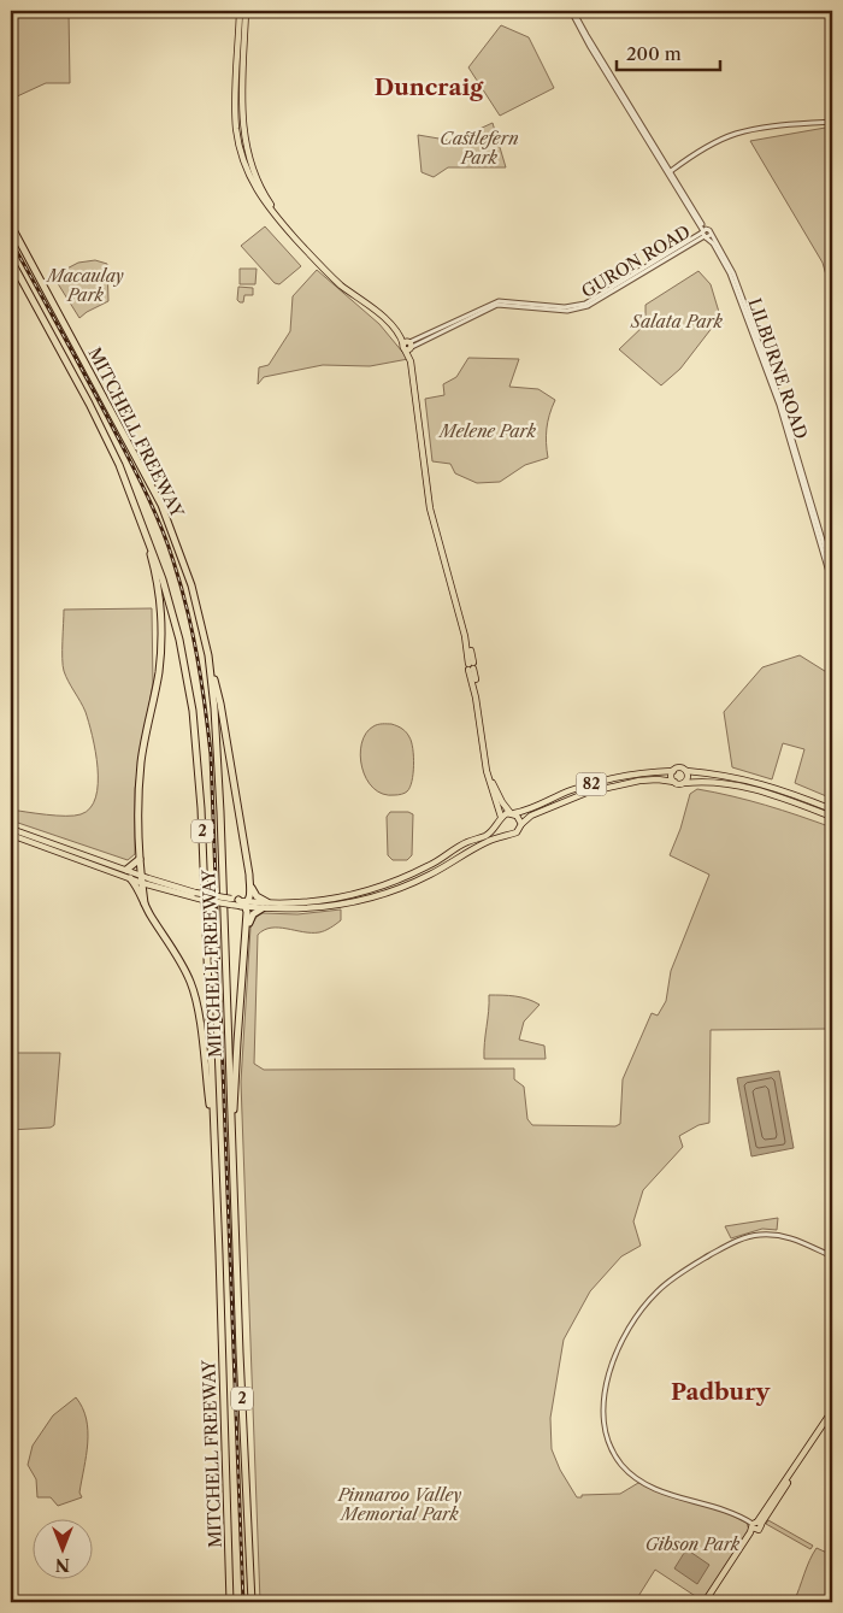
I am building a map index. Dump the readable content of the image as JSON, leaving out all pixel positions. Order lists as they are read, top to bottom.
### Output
{
  "streets": {
    "highway": ["MITCHELL FREEWAY", "2"],
    "main road": ["82"],
    "street": ["GURON ROAD", "LILBURNE ROAD"]
  },
  "crossings": [
    ["GURON ROAD", "LILBURNE ROAD"]
  ],
  "districts": ["Duncraig", "Padbury"],
  "parks": [
    "Castlefern Park",
    "Macaulay Park",
    "Salata Park",
    "Melene Park",
    "Pinnaroo Valley Memorial Park",
    "Gibson Park"
  ],
  "scale_bar": "200 m",
  "north": "bottom"
}
